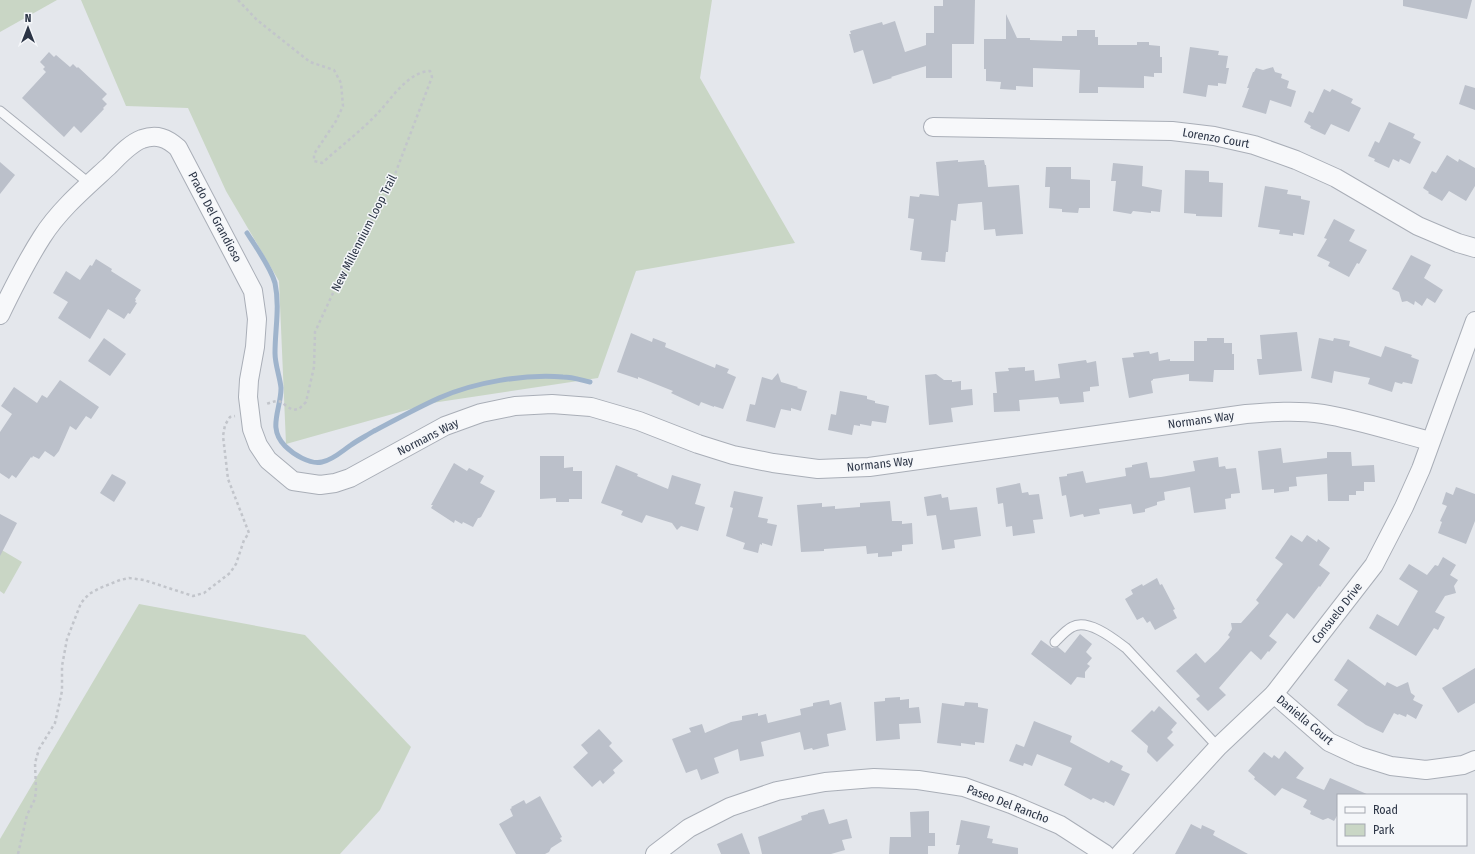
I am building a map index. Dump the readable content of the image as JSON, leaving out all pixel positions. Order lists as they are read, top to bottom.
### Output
{
  "streets": {
    "street": [
      "Lorenzo Court",
      "Prado Del Grandioso",
      "Normans Way",
      "Consuelo Drive",
      "Daniella Court",
      "Paseo Del Rancho"
    ],
    "path": ["New Millennium Loop Trail"]
  },
  "crossings": [
    ["Prado Del Grandioso", "New Millennium Loop Trail"],
    ["Prado Del Grandioso", "Normans Way"],
    ["Normans Way", "Consuelo Drive"],
    ["Consuelo Drive", "Daniella Court"]
  ],
  "legend": ["Road", "Park"],
  "north": "top"
}
